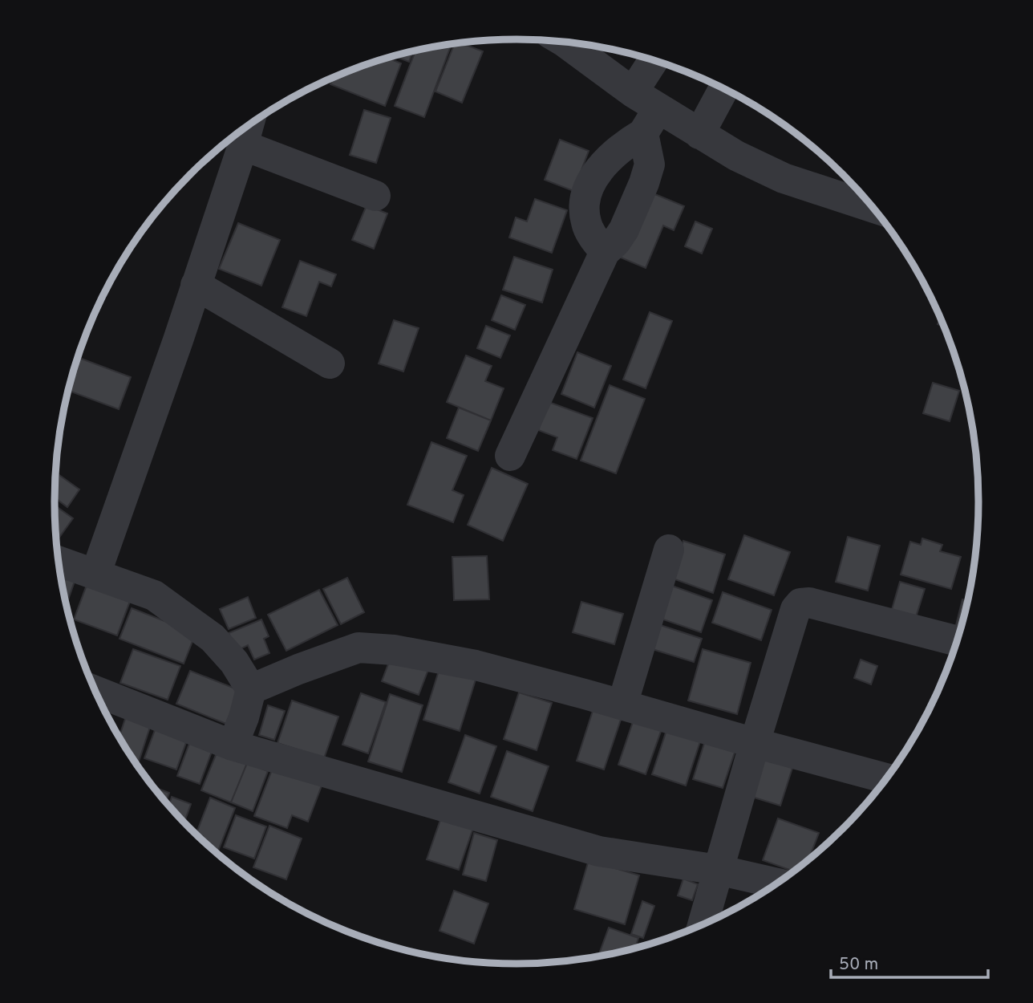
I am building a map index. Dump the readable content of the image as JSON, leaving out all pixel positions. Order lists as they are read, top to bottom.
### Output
{
  "scale_bar": "50 m"
}
